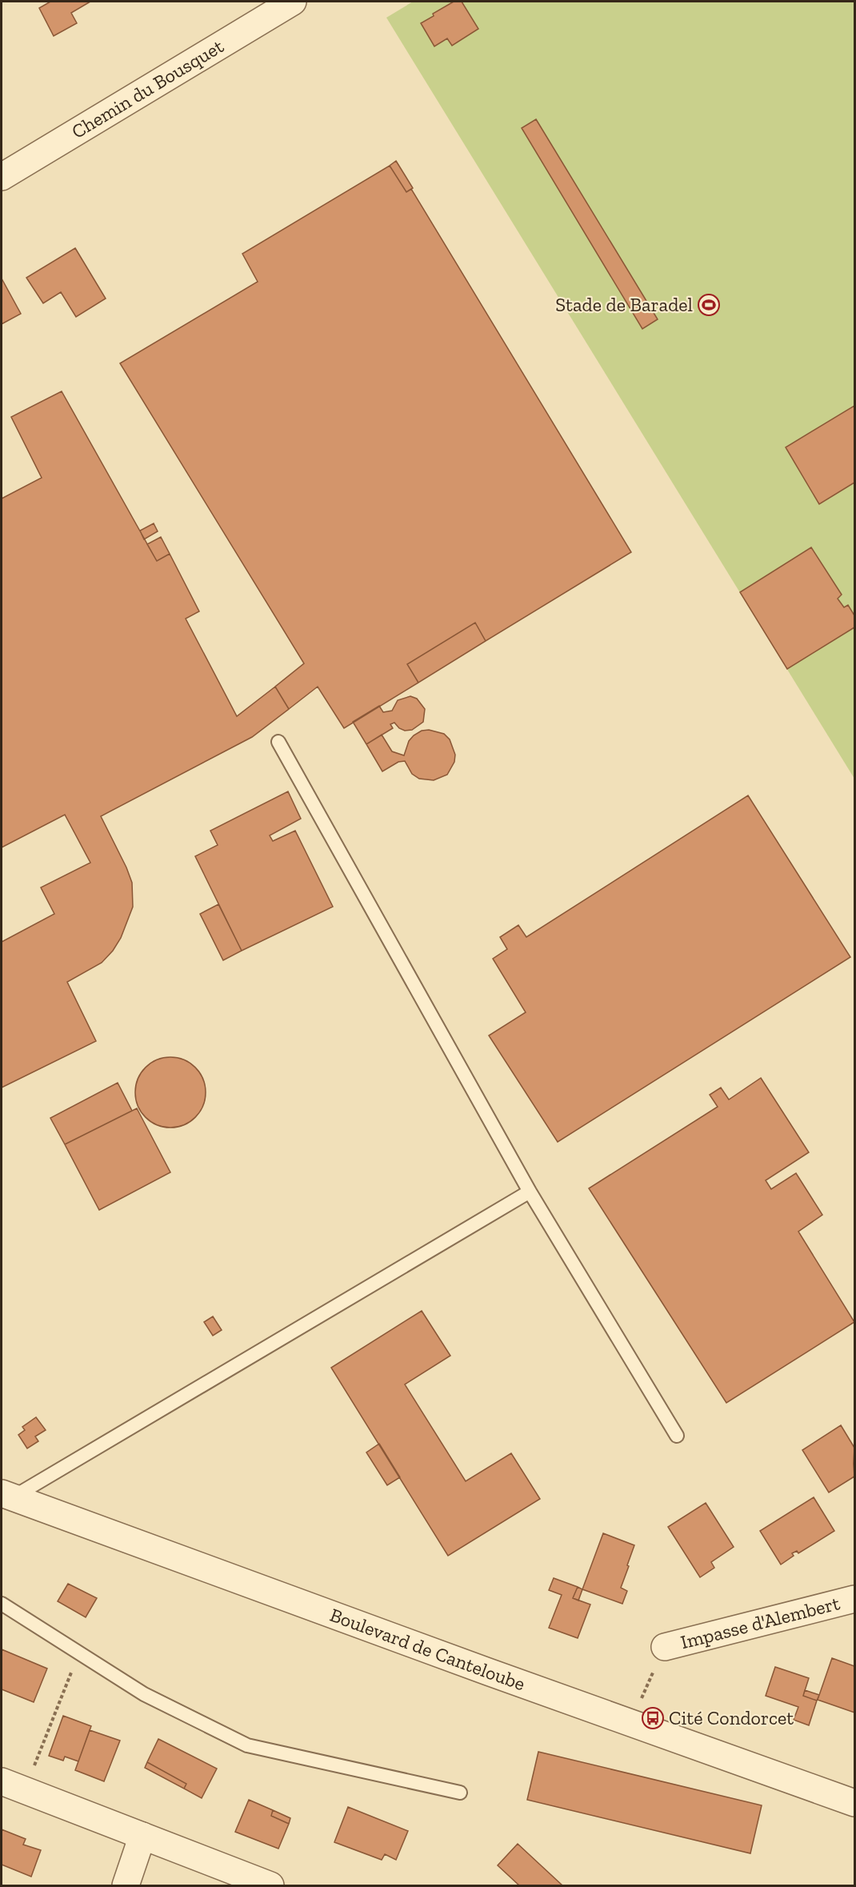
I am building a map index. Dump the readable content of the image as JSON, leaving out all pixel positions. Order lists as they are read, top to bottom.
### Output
{
  "streets": {
    "street": ["Chemin du Bousquet", "Impasse d'Alembert", "Boulevard de Canteloube"]
  },
  "places": {
    "sports": ["Stade de Baradel"],
    "bus stop": ["Cité Condorcet"]
  }
}
